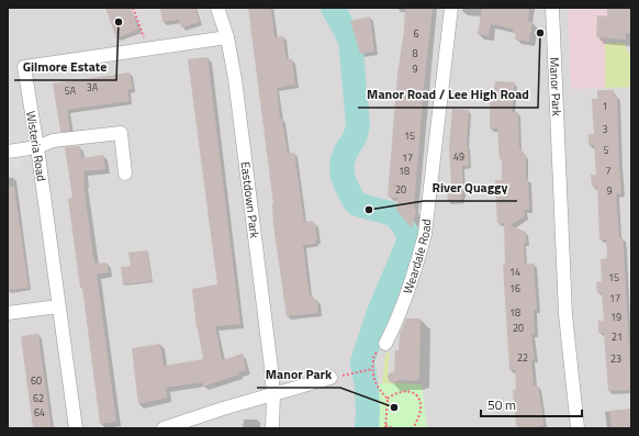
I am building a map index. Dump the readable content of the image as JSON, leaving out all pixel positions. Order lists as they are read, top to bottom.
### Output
{
  "streets": {
    "street": [
      "Manor Park",
      "Wisteria Road",
      "Eastdown Park",
      "Weardale Road"
    ]
  },
  "crossings": [
    ["Wisteria Road", "Eastdown Park"]
  ],
  "places": [
    "Gilmore Estate",
    "Manor Road / Lee High Road",
    "River Quaggy",
    "Manor Park"
  ],
  "house_numbers": [
    "6",
    "8",
    "9",
    "3A",
    "5A",
    "1",
    "3",
    "15",
    "5",
    "49",
    "17",
    "18",
    "7",
    "20",
    "9",
    "14",
    "15",
    "16",
    "17",
    "18",
    "19",
    "20",
    "21",
    "22",
    "23",
    "60",
    "62",
    "64"
  ],
  "scale_bar": "50 m"
}
